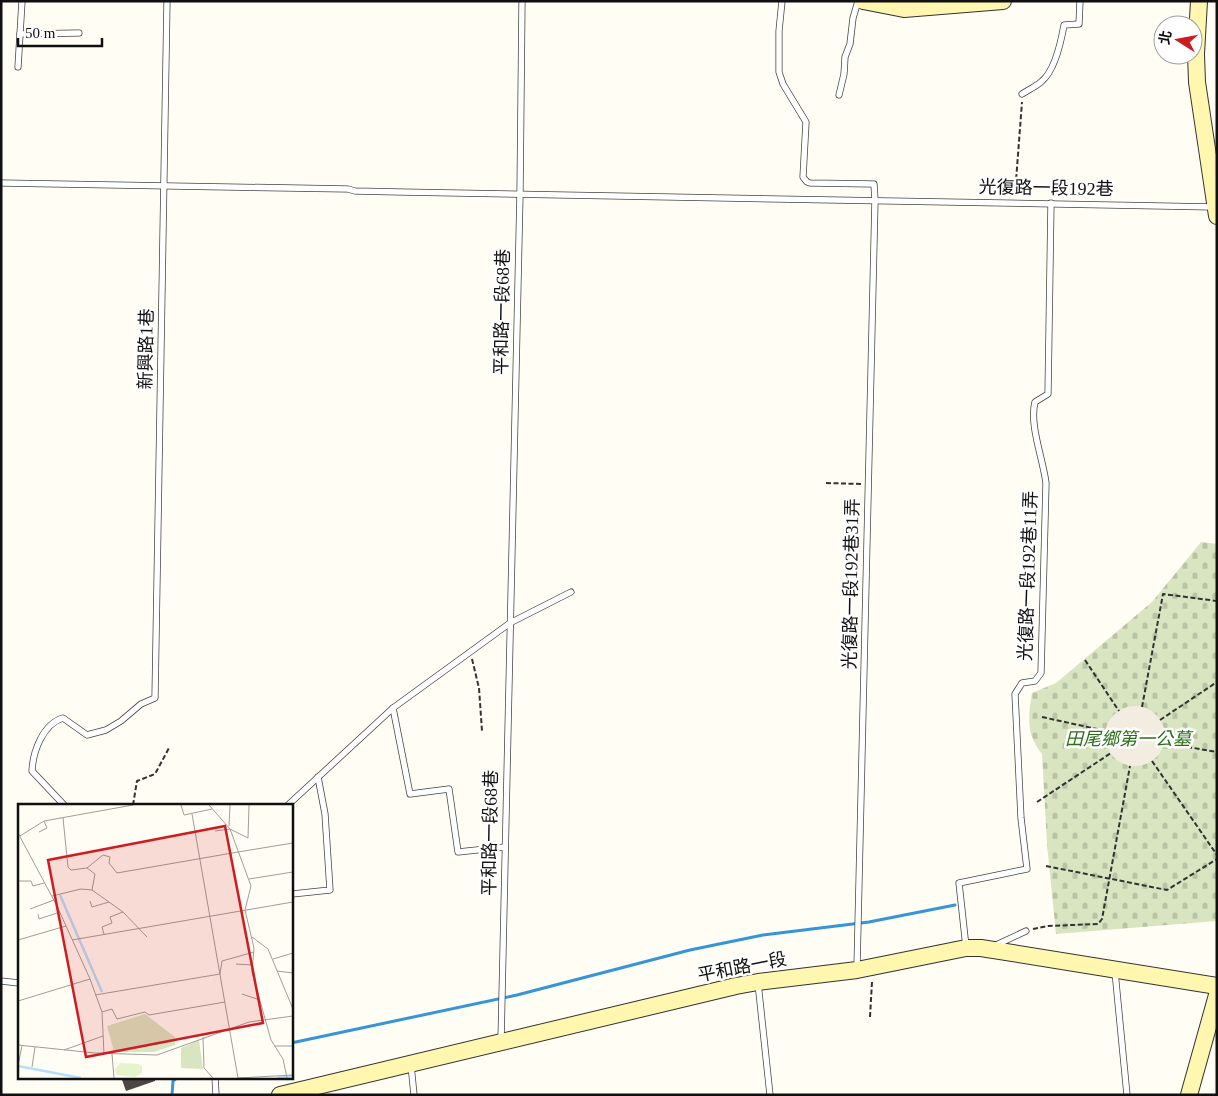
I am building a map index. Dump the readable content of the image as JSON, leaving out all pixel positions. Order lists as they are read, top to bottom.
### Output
{
  "streets": {
    "street": ["平和路一段"],
    "lane": [
      "光復路一段192巷",
      "平和路一段68巷",
      "新興路1巷",
      "光復路一段192巷11弄",
      "光復路一段192巷31弄"
    ]
  },
  "crossings": [
    ["光復路一段192巷", "平和路一段68巷"],
    ["光復路一段192巷", "新興路1巷"],
    ["光復路一段192巷", "光復路一段192巷11弄"],
    ["光復路一段192巷", "光復路一段192巷31弄"],
    ["平和路一段68巷", "平和路一段"],
    ["光復路一段192巷11弄", "平和路一段"],
    ["光復路一段192巷31弄", "平和路一段"]
  ],
  "parks": ["田尾鄉第一公墓"],
  "scale_bar": "50 m",
  "north": "left"
}
